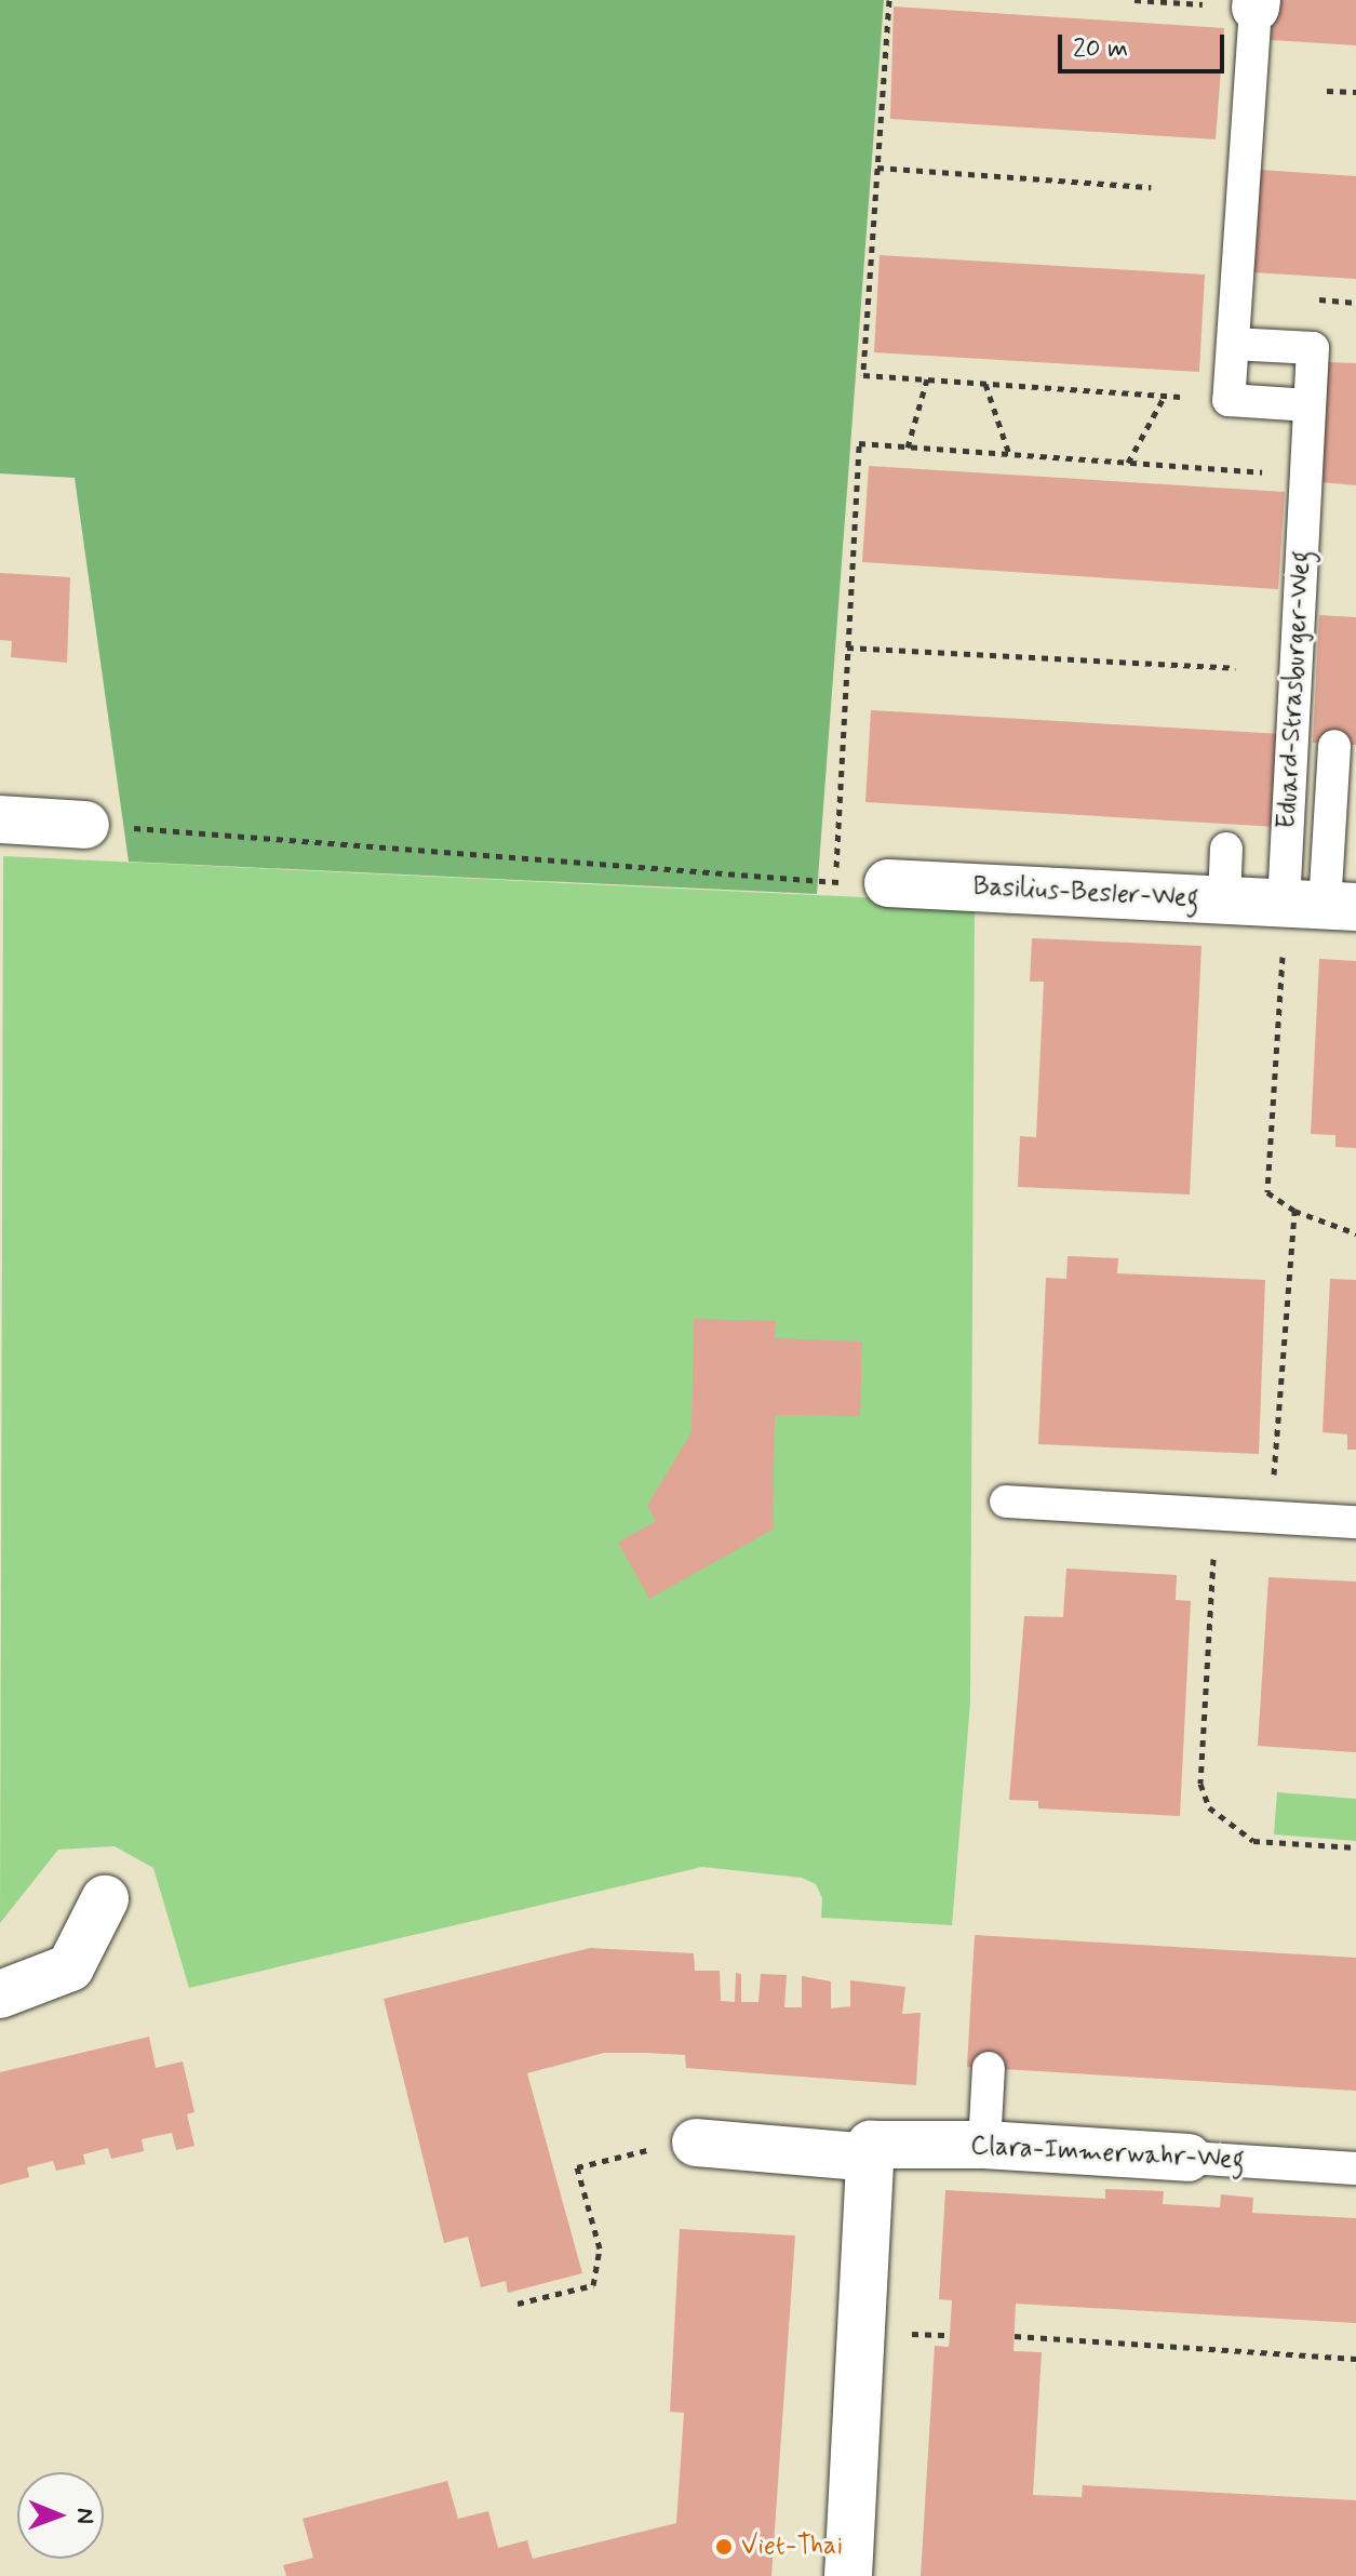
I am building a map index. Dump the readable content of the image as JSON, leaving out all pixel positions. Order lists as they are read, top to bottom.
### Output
{
  "streets": {
    "street": ["Basilius-Besler-Weg", "Clara-Immerwahr-Weg"],
    "lane": ["Eduard-Strasburger-Weg"]
  },
  "crossings": [
    ["Eduard-Strasburger-Weg", "Basilius-Besler-Weg"]
  ],
  "places": ["Viet-Thai"],
  "scale_bar": "20 m",
  "north": "right"
}
